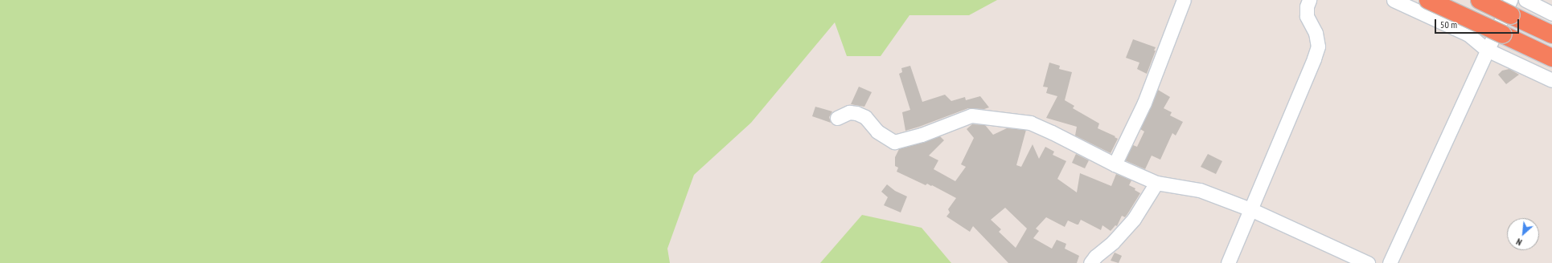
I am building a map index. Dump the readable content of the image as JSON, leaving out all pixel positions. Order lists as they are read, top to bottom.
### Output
{
  "scale_bar": "50 m",
  "north": "bottom left"
}
